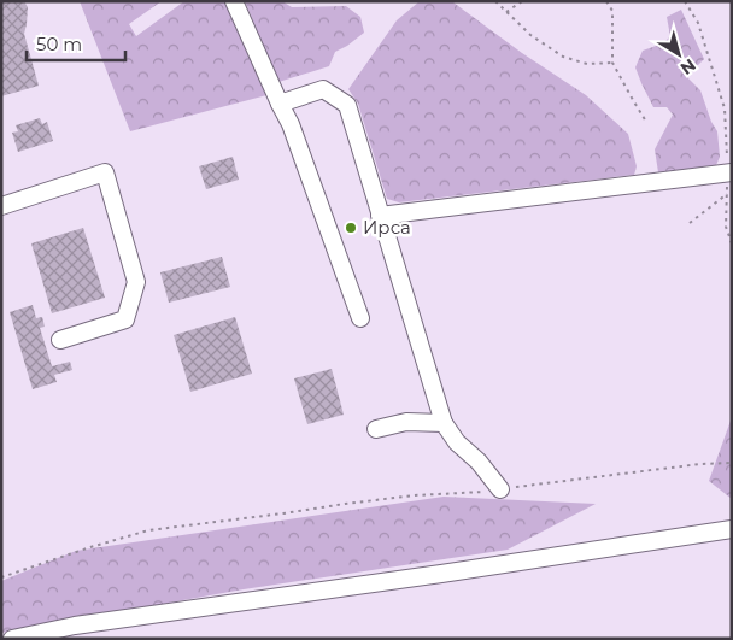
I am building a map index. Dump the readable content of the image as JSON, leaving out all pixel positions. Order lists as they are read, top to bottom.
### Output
{
  "places": ["Ирса"],
  "scale_bar": "50 m",
  "north": "bottom right"
}
